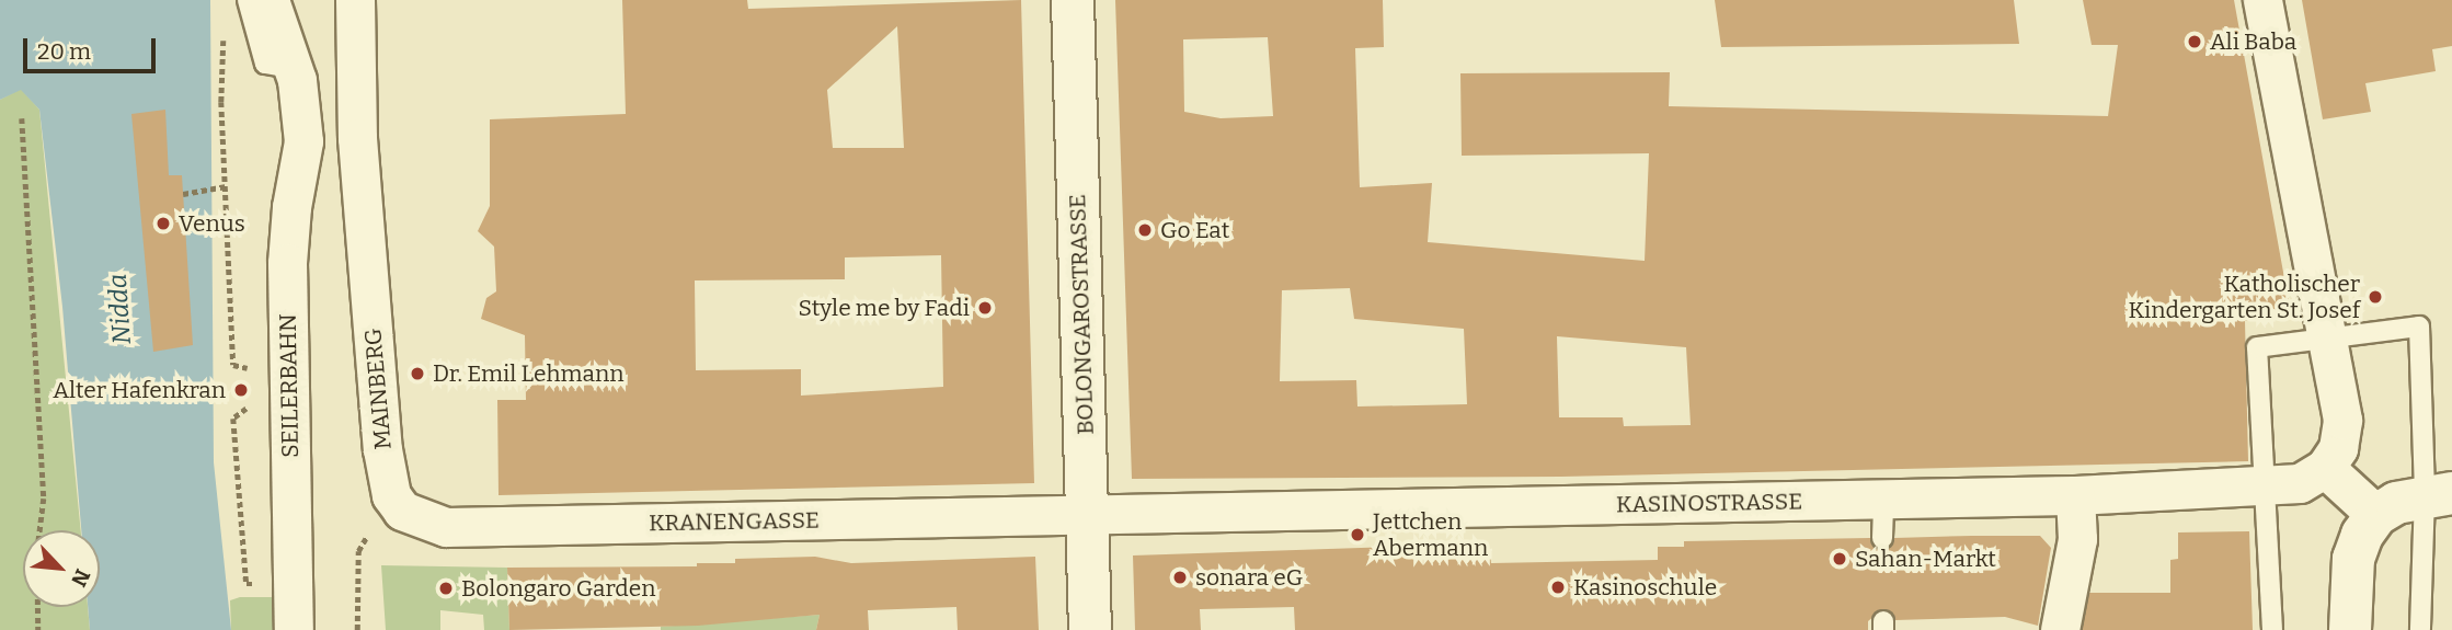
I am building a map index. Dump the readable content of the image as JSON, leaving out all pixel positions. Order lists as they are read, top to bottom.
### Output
{
  "streets": {
    "street": [
      "BOLONGAROSTRASSE",
      "SEILERBAHN",
      "MAINBERG",
      "KASINOSTRASSE",
      "KRANENGASSE"
    ]
  },
  "crossings": [
    ["BOLONGAROSTRASSE", "KASINOSTRASSE"],
    ["BOLONGAROSTRASSE", "KRANENGASSE"],
    ["MAINBERG", "KRANENGASSE"],
    ["KASINOSTRASSE", "KRANENGASSE"]
  ],
  "water": ["Nidda"],
  "places": [
    "Ali Baba",
    "Venus",
    "Go Eat",
    "Katholischer Kindergarten St. Josef",
    "Style me by Fadi",
    "Dr. Emil Lehmann",
    "Alter Hafenkran",
    "Jettchen Abermann",
    "Sahan-Markt",
    "sonara eG",
    "Kasinoschule",
    "Bolongaro Garden"
  ],
  "scale_bar": "20 m",
  "north": "bottom right"
}
